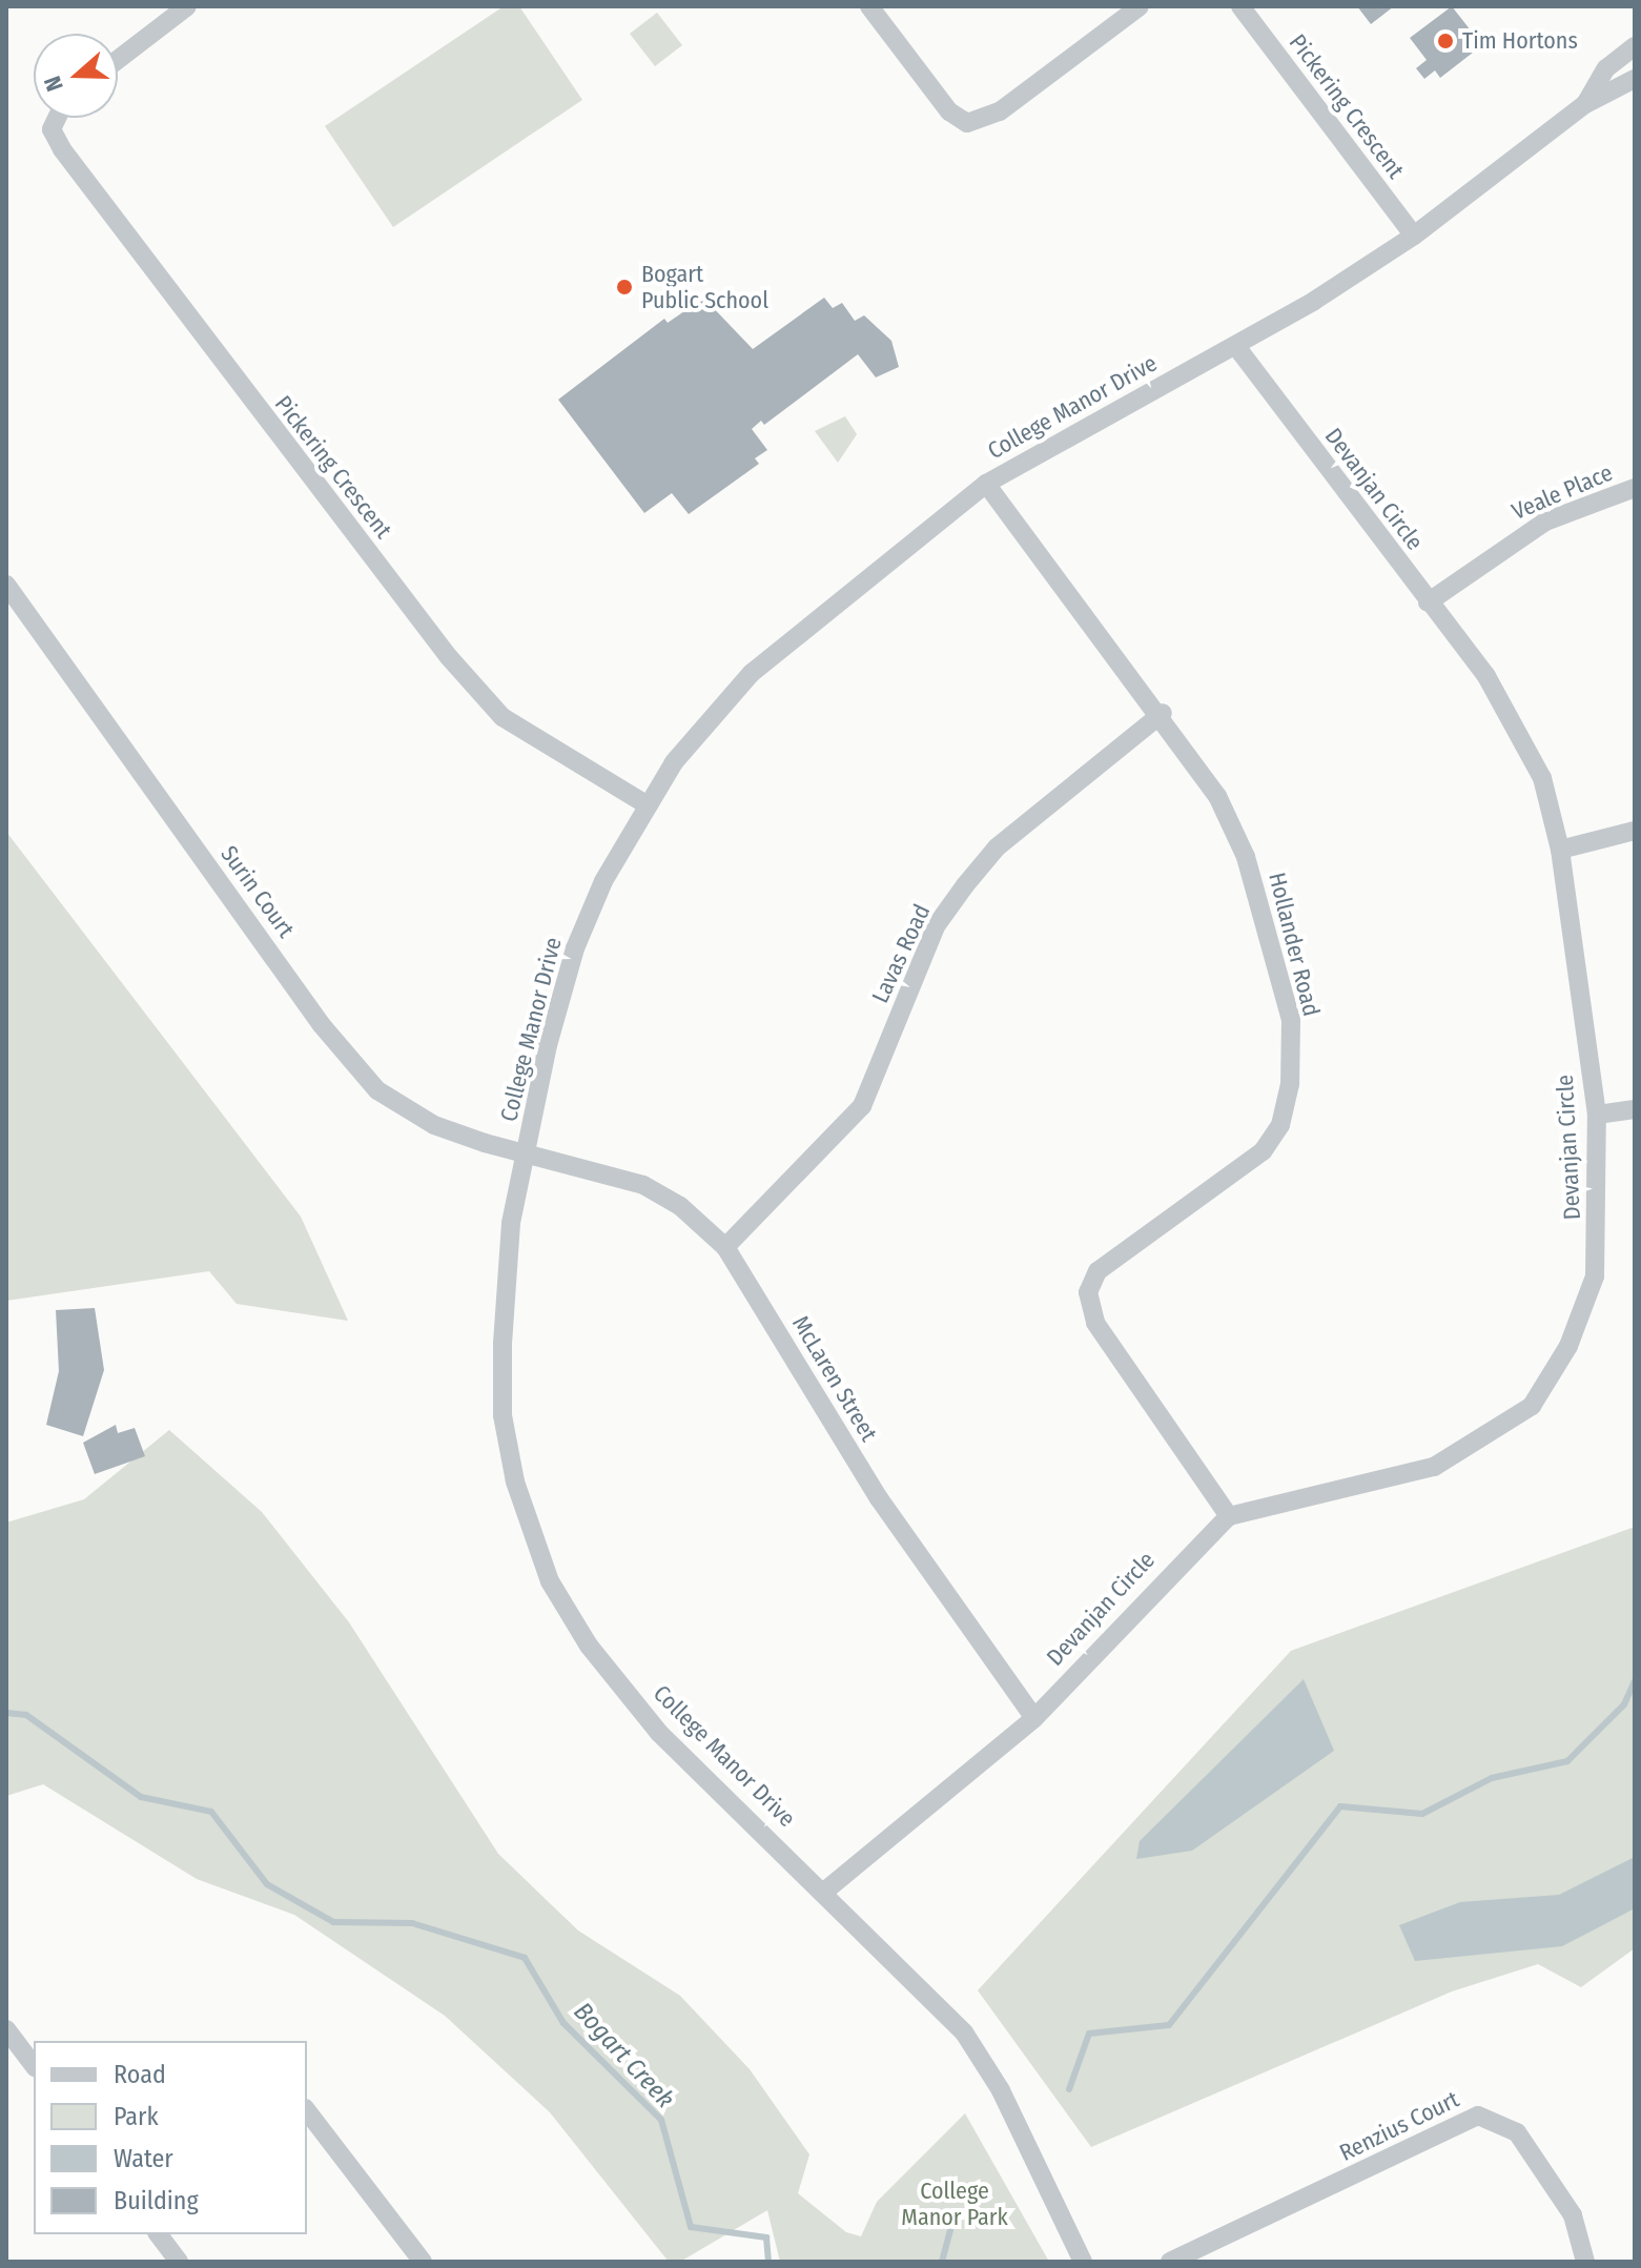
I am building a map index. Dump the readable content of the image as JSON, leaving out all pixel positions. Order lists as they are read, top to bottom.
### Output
{
  "streets": {
    "street": [
      "Pickering Crescent",
      "College Manor Drive",
      "Devanjan Circle",
      "Veale Place",
      "Surin Court",
      "Hollander Road",
      "Lavas Road",
      "McLaren Street",
      "Renzius Court"
    ]
  },
  "crossings": [
    ["Pickering Crescent", "College Manor Drive"],
    ["College Manor Drive", "Devanjan Circle"],
    ["College Manor Drive", "Surin Court"],
    ["College Manor Drive", "Hollander Road"],
    ["College Manor Drive", "McLaren Street"],
    ["Devanjan Circle", "Veale Place"],
    ["Devanjan Circle", "Hollander Road"],
    ["Devanjan Circle", "McLaren Street"],
    ["Surin Court", "McLaren Street"],
    ["Hollander Road", "Lavas Road"],
    ["Lavas Road", "McLaren Street"]
  ],
  "water": ["Bogart Creek"],
  "parks": ["College Manor Park"],
  "places": ["Tim Hortons", "Bogart Public School"],
  "legend": [
    "Road",
    "Park",
    "Water",
    "Building"
  ],
  "north": "left"
}
